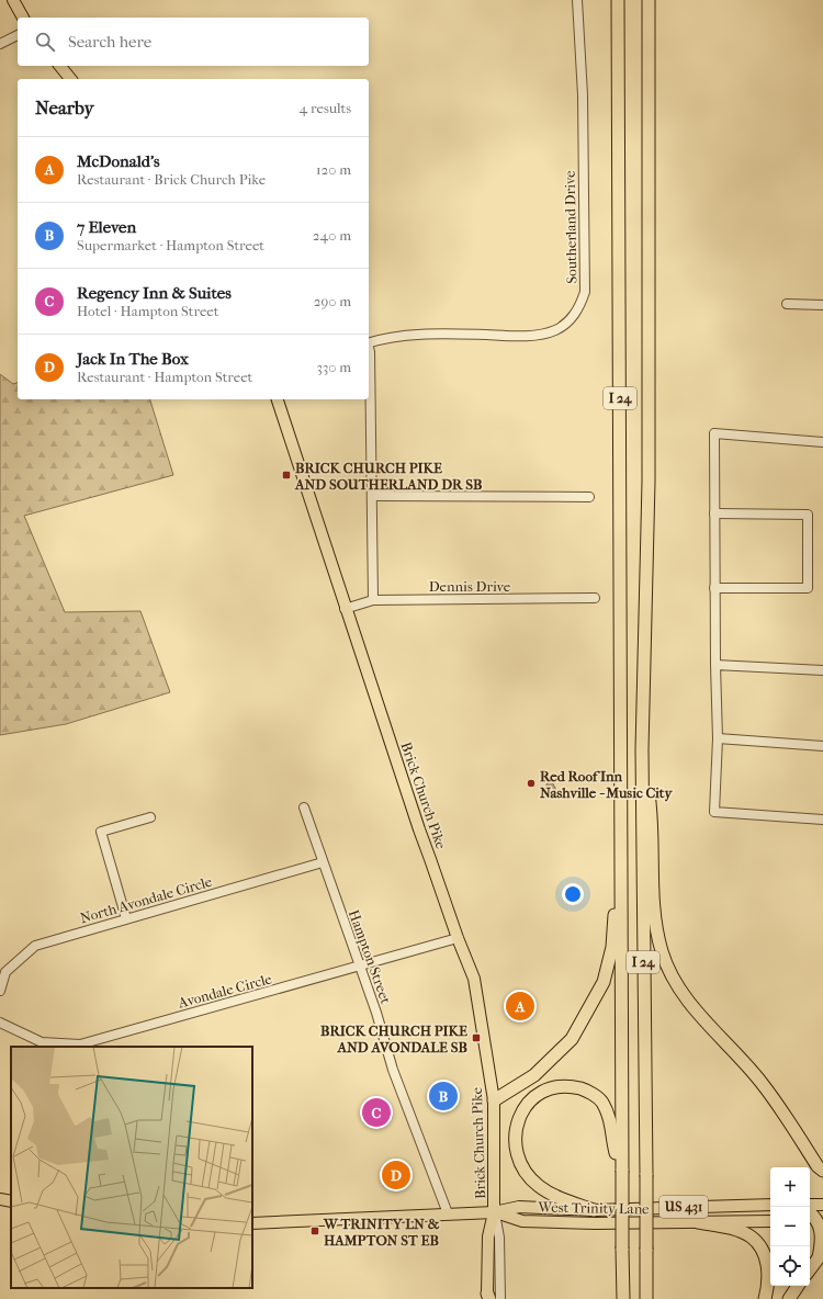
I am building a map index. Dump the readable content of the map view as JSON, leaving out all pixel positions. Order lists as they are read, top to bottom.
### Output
{
  "streets": {
    "highway": ["I 24"],
    "main road": ["Brick Church Pike", "US 431", "West Trinity Lane"],
    "street": [
      "Southerland Drive",
      "Dennis Drive",
      "North Avondale Circle",
      "Hampton Street",
      "Avondale Circle"
    ]
  },
  "crossings": [
    ["Dennis Drive", "Brick Church Pike"],
    ["Brick Church Pike", "Avondale Circle"],
    ["Brick Church Pike", "West Trinity Lane"],
    ["North Avondale Circle", "Hampton Street"],
    ["Hampton Street", "Avondale Circle"],
    ["Hampton Street", "West Trinity Lane"]
  ],
  "places": {
    "transit": ["BRICK CHURCH PIKE AND SOUTHERLAND DR SB", "BRICK CHURCH PIKE AND AVONDALE SB", "W TRINITY LN & HAMPTON ST EB"],
    "other": ["Red Roof Inn Nashville - Music City"]
  },
  "page": {
    "search": "Search here",
    "heading": ["Nearby", "4 results"],
    "list": [
      {
        "mark": "A",
        "name": "McDonald's",
        "note": "Restaurant · Brick Church Pike",
        "value": "120 m"
      },
      {
        "mark": "B",
        "name": "7 Eleven",
        "note": "Supermarket · Hampton Street",
        "value": "240 m"
      },
      {
        "mark": "C",
        "name": "Regency Inn & Suites",
        "note": "Hotel · Hampton Street",
        "value": "290 m"
      },
      {
        "mark": "D",
        "name": "Jack In The Box",
        "note": "Restaurant · Hampton Street",
        "value": "330 m"
      }
    ],
    "pins": [
      "A",
      "B",
      "C",
      "D"
    ],
    "map_buttons": ["+", "−"]
  }
}
